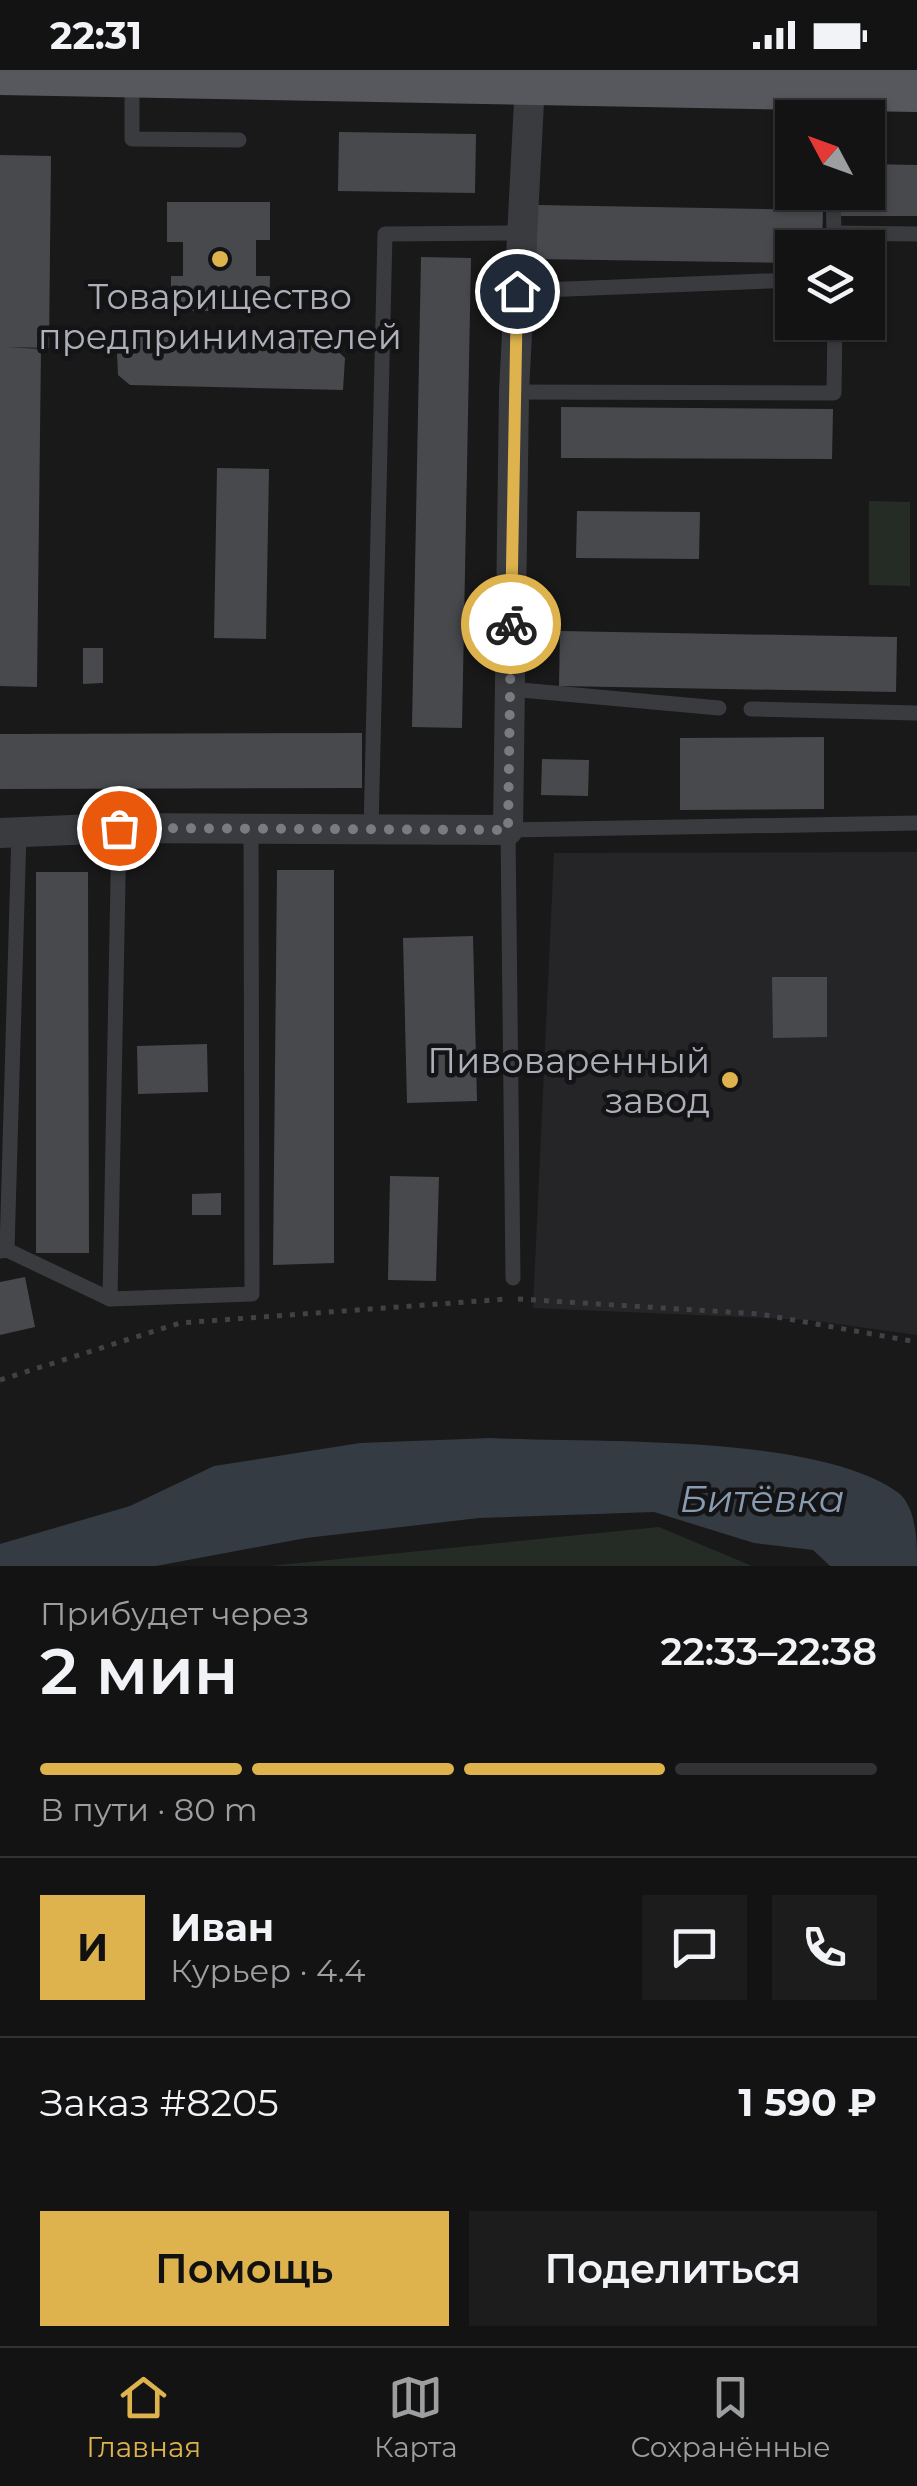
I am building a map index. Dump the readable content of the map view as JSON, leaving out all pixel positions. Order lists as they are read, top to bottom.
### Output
{
  "water": ["Битёвка"],
  "places": ["Товарищество предпринимателей", "Пивоваренный завод"],
  "north": "top left",
  "page": {
    "status": "22:31",
    "heading": ["2 мин", "Прибудет через", "22:33–22:38"],
    "panel": [
      "Иван",
      "Курьер · 4.4",
      "Заказ #8205",
      "1 590 ₽"
    ],
    "bar": "В пути · 80 m",
    "round": "И",
    "buttons": ["Помощь", "Поделиться"],
    "tabs": ["Главная", "Карта", "Сохранённые"]
  }
}
